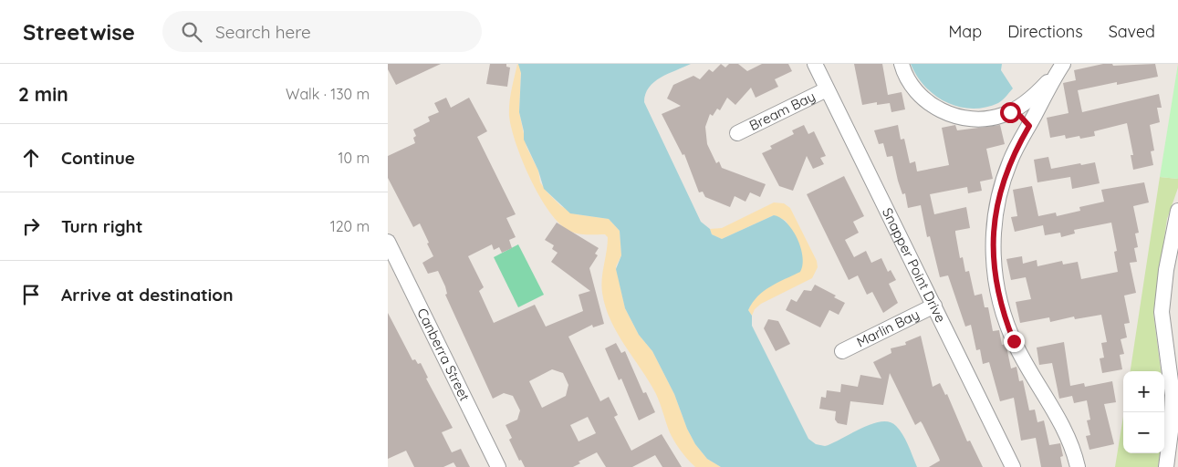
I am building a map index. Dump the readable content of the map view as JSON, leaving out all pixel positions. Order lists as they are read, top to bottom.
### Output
{
  "streets": {
    "street": [
      "Bream Bay",
      "Snapper Point Drive",
      "Marlin Bay",
      "Canberra Street"
    ]
  },
  "crossings": [
    ["Bream Bay", "Snapper Point Drive"],
    ["Snapper Point Drive", "Marlin Bay"]
  ],
  "page": {
    "header": "Streetwise",
    "search": "Search here",
    "nav": ["Map", "Directions", "Saved"],
    "heading": ["2 min", "Walk · 130 m"],
    "list": [
      ["Continue", "10 m"],
      ["Turn right", "120 m"],
      "Arrive at destination"
    ],
    "map_buttons": ["+", "−"]
  }
}
